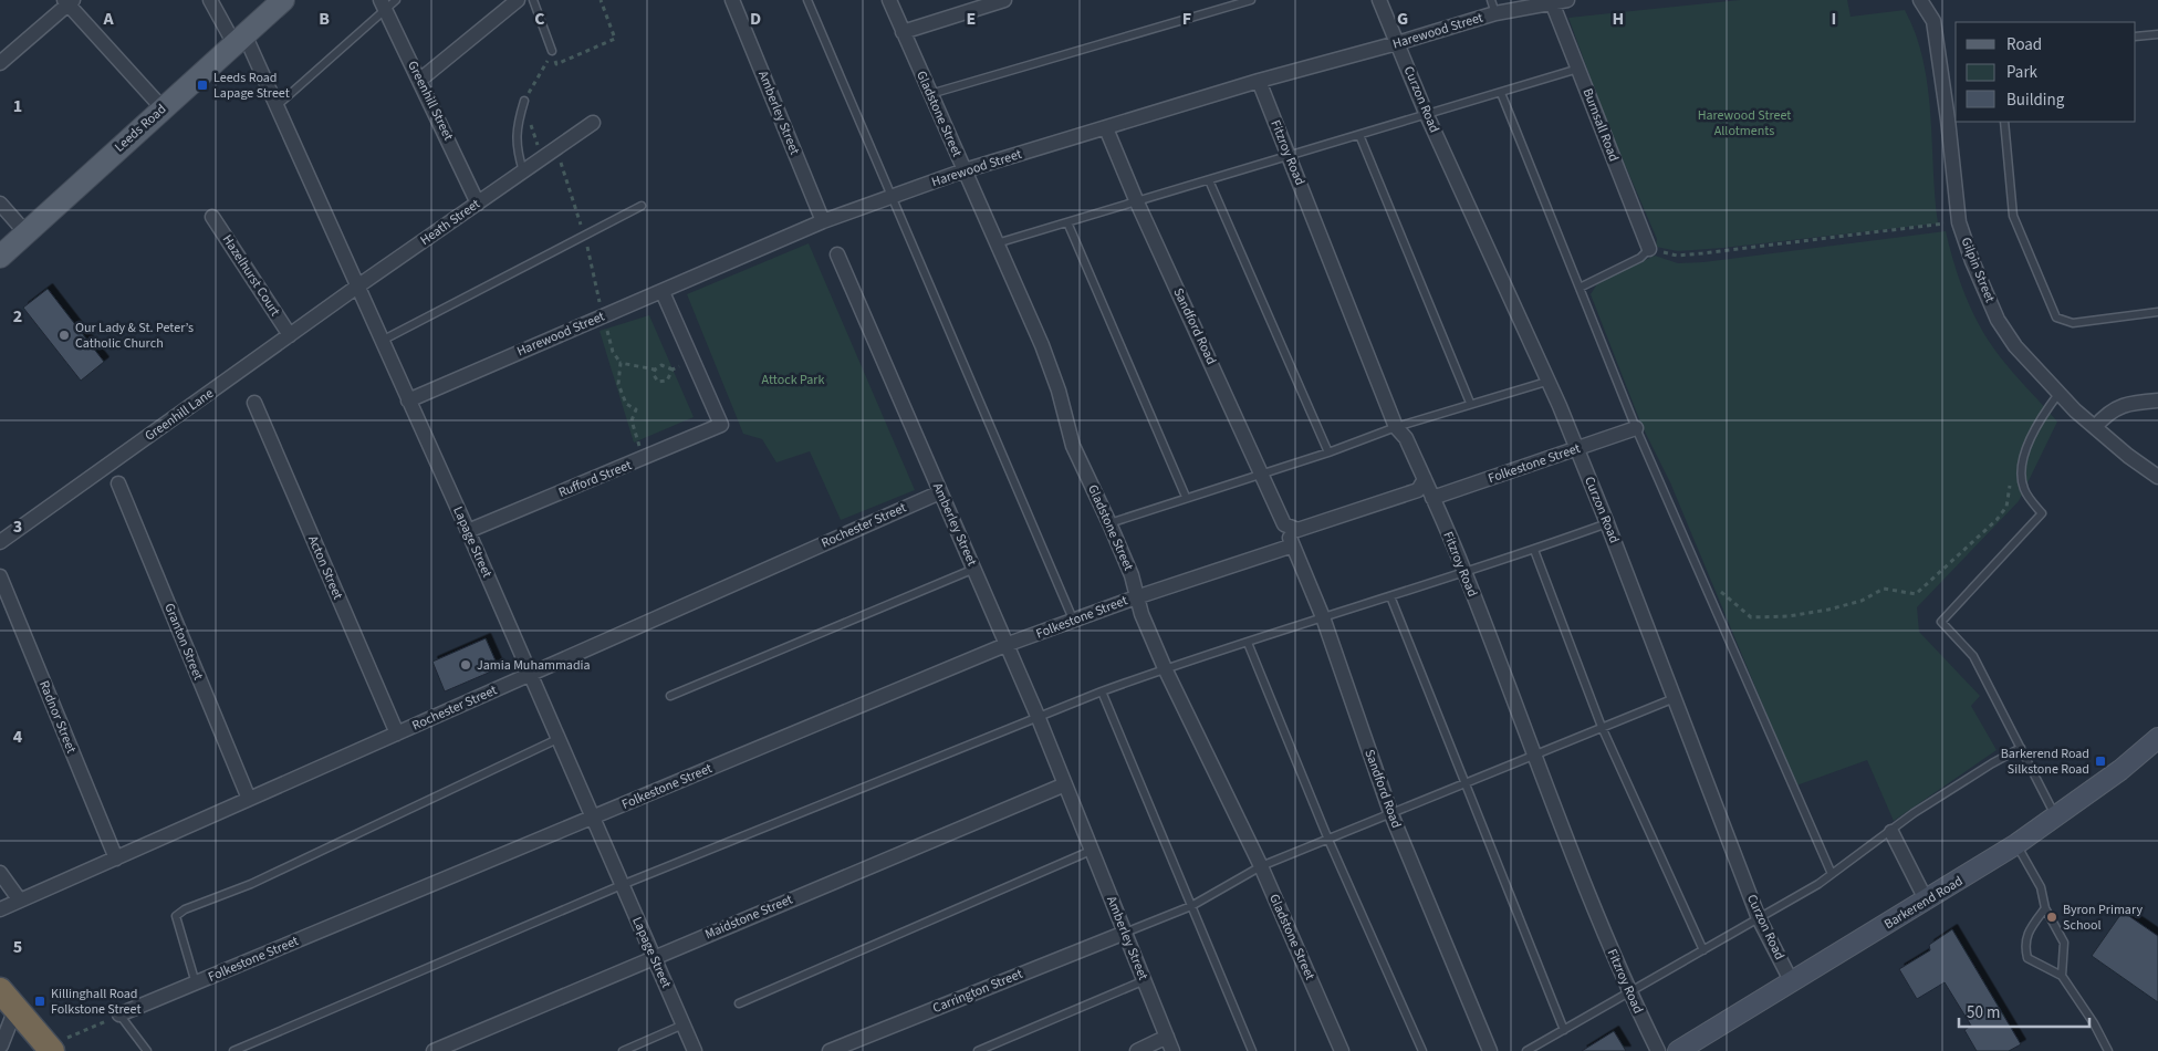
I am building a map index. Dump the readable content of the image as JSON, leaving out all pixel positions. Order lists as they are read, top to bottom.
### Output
{
  "streets": {
    "main road": ["Leeds Road", "Barkerend Road"],
    "street": [
      "Harewood Street",
      "Curzon Road",
      "Greenhill Street",
      "Amberley Street",
      "Gladstone Street",
      "Burnsall Road",
      "Fitzroy Road",
      "Heath Street",
      "Gilpin Street",
      "Hazelhurst Court",
      "Sandford Road",
      "Greenhill Lane",
      "Folkestone Street",
      "Rufford Street",
      "Rochester Street",
      "Lapage Street",
      "Acton Street",
      "Granton Street",
      "Radnor Street",
      "Maidstone Street",
      "Carrington Street"
    ]
  },
  "crossings": [
    ["Harewood Street", "Curzon Road"],
    ["Harewood Street", "Amberley Street"],
    ["Harewood Street", "Gladstone Street"],
    ["Harewood Street", "Burnsall Road"],
    ["Harewood Street", "Fitzroy Road"],
    ["Harewood Street", "Sandford Road"],
    ["Harewood Street", "Rufford Street"],
    ["Harewood Street", "Lapage Street"],
    ["Curzon Road", "Folkestone Street"],
    ["Curzon Road", "Barkerend Road"],
    ["Greenhill Street", "Heath Street"],
    ["Amberley Street", "Folkestone Street"],
    ["Amberley Street", "Rochester Street"],
    ["Amberley Street", "Maidstone Street"],
    ["Amberley Street", "Carrington Street"],
    ["Gladstone Street", "Folkestone Street"],
    ["Leeds Road", "Lapage Street"],
    ["Fitzroy Road", "Folkestone Street"],
    ["Heath Street", "Greenhill Lane"],
    ["Heath Street", "Lapage Street"],
    ["Hazelhurst Court", "Greenhill Lane"],
    ["Sandford Road", "Folkestone Street"],
    ["Greenhill Lane", "Lapage Street"],
    ["Folkestone Street", "Lapage Street"],
    ["Rufford Street", "Lapage Street"],
    ["Rochester Street", "Lapage Street"],
    ["Rochester Street", "Acton Street"],
    ["Rochester Street", "Granton Street"],
    ["Rochester Street", "Radnor Street"],
    ["Lapage Street", "Maidstone Street"]
  ],
  "parks": ["Harewood Street Allotments", "Attock Park"],
  "places": {
    "transit": ["Leeds Road Lapage Street", "Barkerend Road Silkstone Road", "Killinghall Road Folkstone Street"],
    "other": ["Our Lady & St. Peter’s Catholic Church", "Jamia Muhammadia", "Byron Primary School"]
  },
  "legend": ["Road", "Park", "Building"],
  "scale_bar": "50 m",
  "grid": {
    "columns": [
      "A",
      "B",
      "C",
      "D",
      "E",
      "F",
      "G",
      "H",
      "I"
    ],
    "rows": [
      "1",
      "2",
      "3",
      "4",
      "5"
    ]
  }
}
